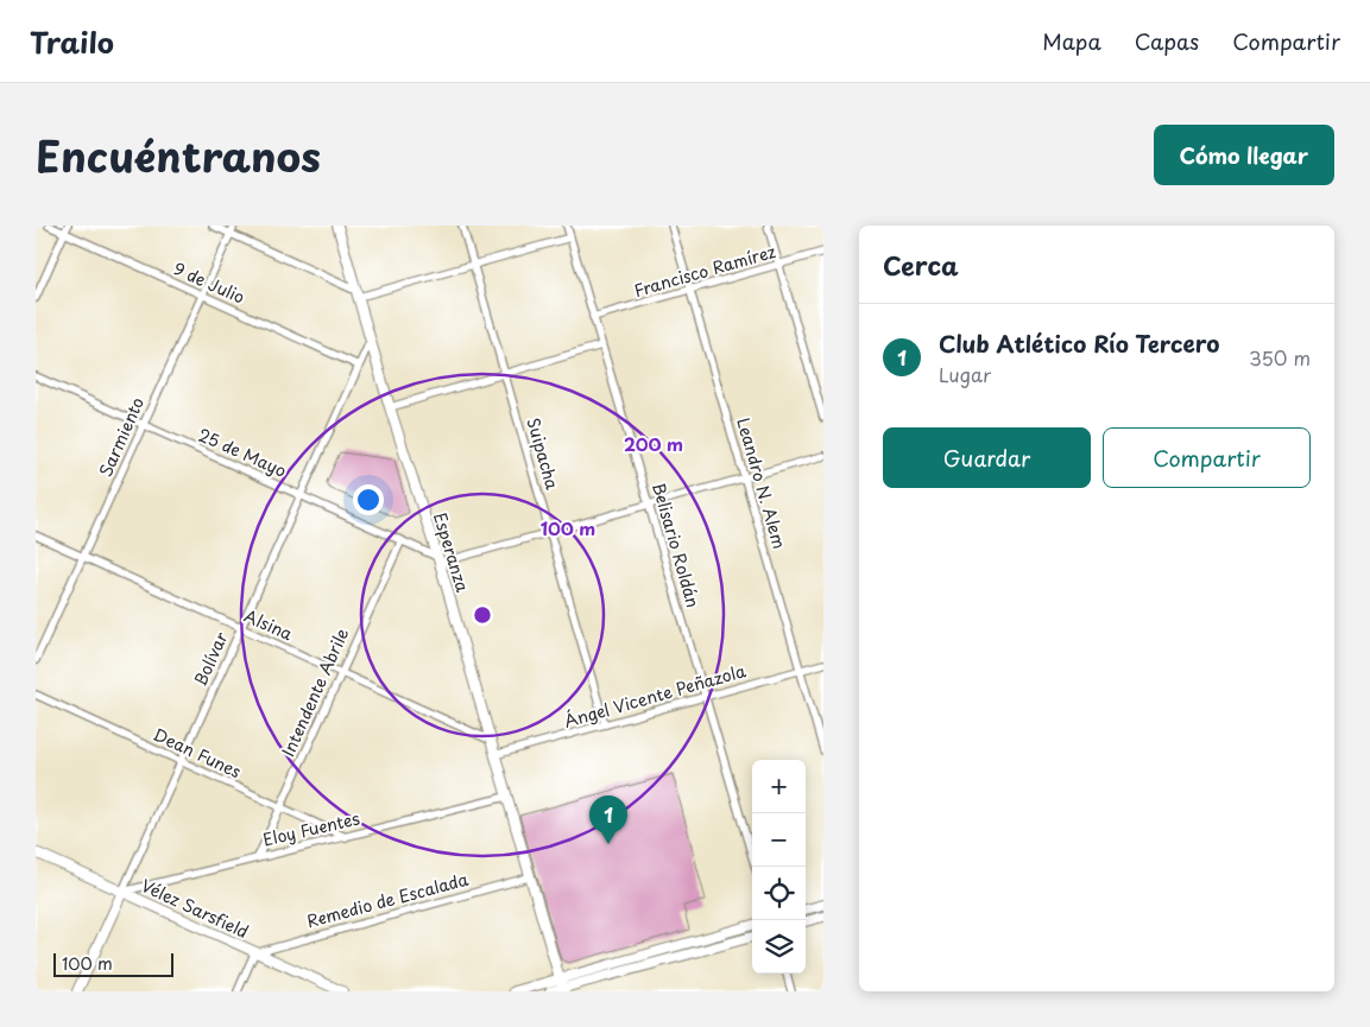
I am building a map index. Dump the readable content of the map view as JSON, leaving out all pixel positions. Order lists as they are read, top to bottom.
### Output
{
  "streets": {
    "main road": ["Esperanza", "Bolívar", "Vélez Sarsfield"],
    "street": [
      "Francisco Ramírez",
      "9 de Julio",
      "Sarmiento",
      "25 de Mayo",
      "Suipacha",
      "Leandro N. Alem",
      "Belisario Roldán",
      "Alsina",
      "Intendente Abrile",
      "Ángel Vicente Peñazola",
      "Dean Funes",
      "Eloy Fuentes",
      "Remedio de Escalada"
    ]
  },
  "crossings": [
    ["Francisco Ramírez", "Leandro N. Alem"],
    ["Francisco Ramírez", "Belisario Roldán"],
    ["9 de Julio", "Sarmiento"],
    ["9 de Julio", "Bolívar"],
    ["Sarmiento", "25 de Mayo"],
    ["Sarmiento", "Alsina"],
    ["25 de Mayo", "Esperanza"],
    ["25 de Mayo", "Bolívar"],
    ["25 de Mayo", "Intendente Abrile"],
    ["Suipacha", "Ángel Vicente Peñazola"],
    ["Leandro N. Alem", "Ángel Vicente Peñazola"],
    ["Belisario Roldán", "Ángel Vicente Peñazola"],
    ["Esperanza", "Alsina"],
    ["Esperanza", "Bolívar"],
    ["Esperanza", "Ángel Vicente Peñazola"],
    ["Esperanza", "Eloy Fuentes"],
    ["Esperanza", "Remedio de Escalada"],
    ["Alsina", "Bolívar"],
    ["Alsina", "Intendente Abrile"],
    ["Bolívar", "Dean Funes"],
    ["Bolívar", "Eloy Fuentes"],
    ["Bolívar", "Vélez Sarsfield"],
    ["Intendente Abrile", "Dean Funes"],
    ["Intendente Abrile", "Eloy Fuentes"],
    ["Dean Funes", "Eloy Fuentes"],
    ["Eloy Fuentes", "Vélez Sarsfield"],
    ["Remedio de Escalada", "Vélez Sarsfield"]
  ],
  "scale_bar": "100 m",
  "page": {
    "header": "Trailo",
    "nav": ["Mapa", "Capas", "Compartir"],
    "title": "Encuéntranos",
    "buttons": [
      "Cómo llegar",
      ["Guardar", "Compartir"]
    ],
    "heading": "Cerca",
    "list": [
      {
        "mark": "1",
        "name": "Club Atlético Río Tercero",
        "note": "Lugar",
        "value": "350 m"
      }
    ],
    "map_buttons": ["+", "−"],
    "pins": "1",
    "scale": "100 m"
  },
  "rings": ["200 m", "100 m"]
}
